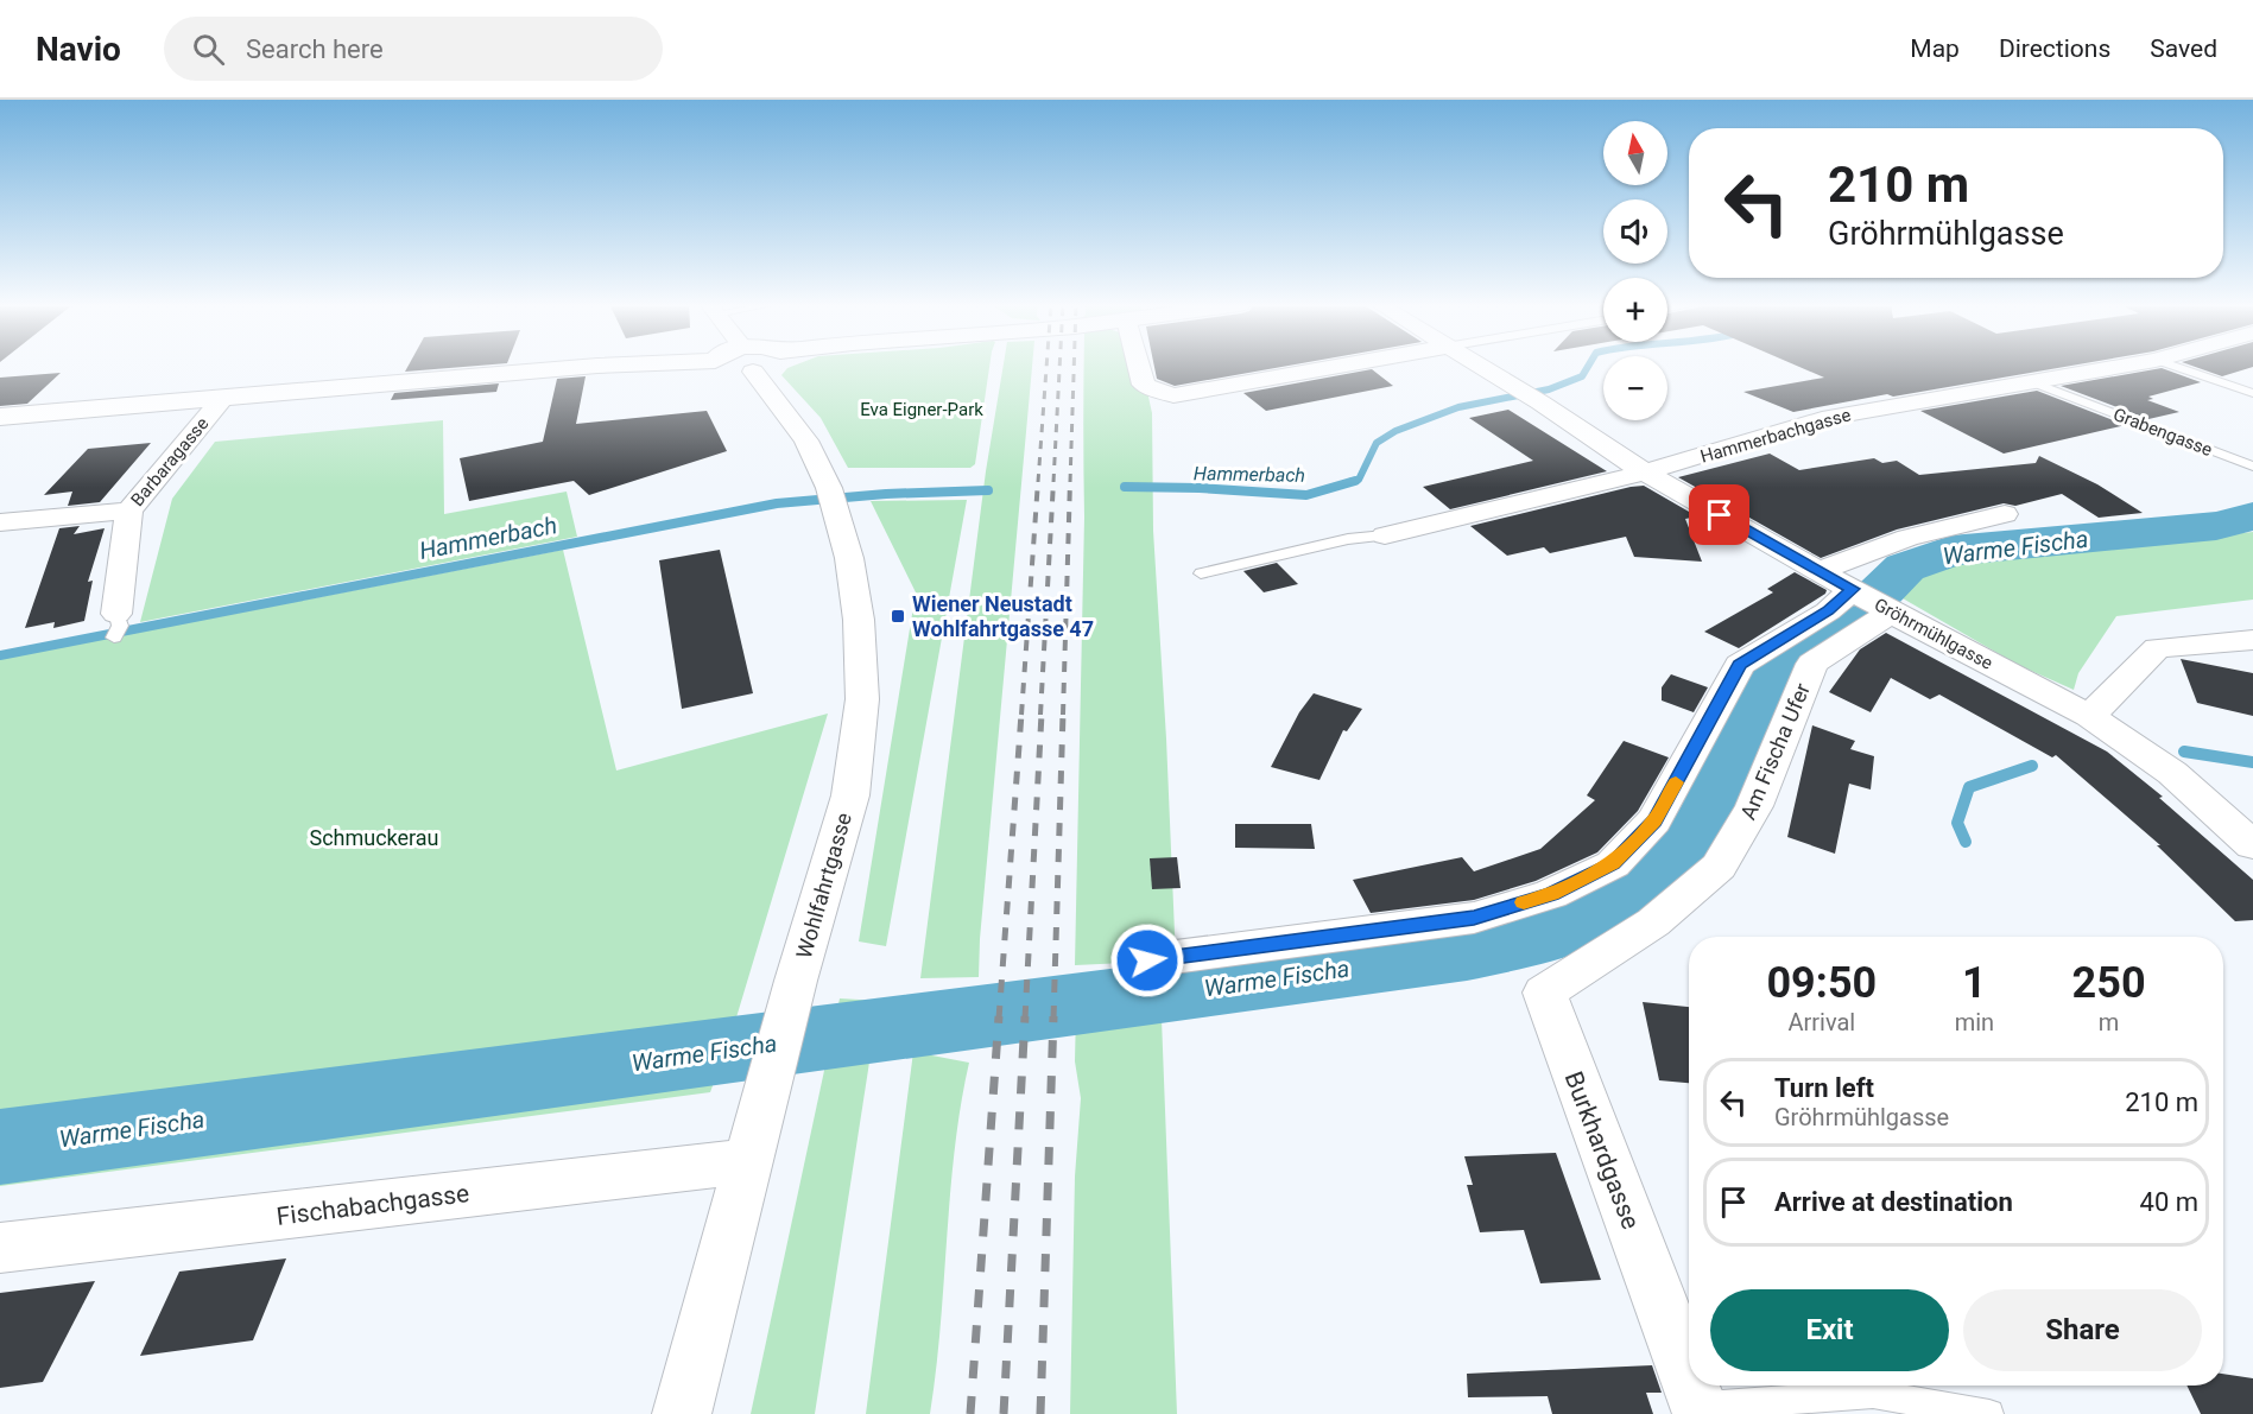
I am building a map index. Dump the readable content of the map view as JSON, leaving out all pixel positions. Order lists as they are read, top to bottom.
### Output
{
  "streets": {
    "street": [
      "Hammerbachgasse",
      "Barbaragasse",
      "Gröhrmühlgasse",
      "Am Fischa Ufer",
      "Wohlfahrtgasse",
      "Burkhardgasse",
      "Fischabachgasse"
    ],
    "lane": ["Grabengasse"]
  },
  "crossings": [
    ["Grabengasse", "Hammerbachgasse"],
    ["Hammerbachgasse", "Gröhrmühlgasse"],
    ["Gröhrmühlgasse", "Am Fischa Ufer"],
    ["Am Fischa Ufer", "Burkhardgasse"],
    ["Wohlfahrtgasse", "Fischabachgasse"]
  ],
  "water": ["Hammerbach", "Warme Fischa"],
  "parks": ["Eva Eigner-Park", "Schmuckerau"],
  "places": {
    "transit": ["Wiener Neustadt Wohlfahrtgasse 47"]
  },
  "north": "top",
  "page": {
    "header": "Navio",
    "search": "Search here",
    "nav": ["Map", "Directions", "Saved"],
    "map_buttons": ["+", "−"],
    "turn": ["210 m", "Gröhrmühlgasse"],
    "eta": [
      "09:50",
      "Arrival",
      "1",
      "min",
      "250",
      "m"
    ],
    "list": [
      {
        "name": "Turn left",
        "note": "Gröhrmühlgasse",
        "value": "210 m"
      },
      {
        "name": "Arrive at destination",
        "value": "40 m"
      }
    ],
    "buttons": ["Exit", "Share"]
  }
}
